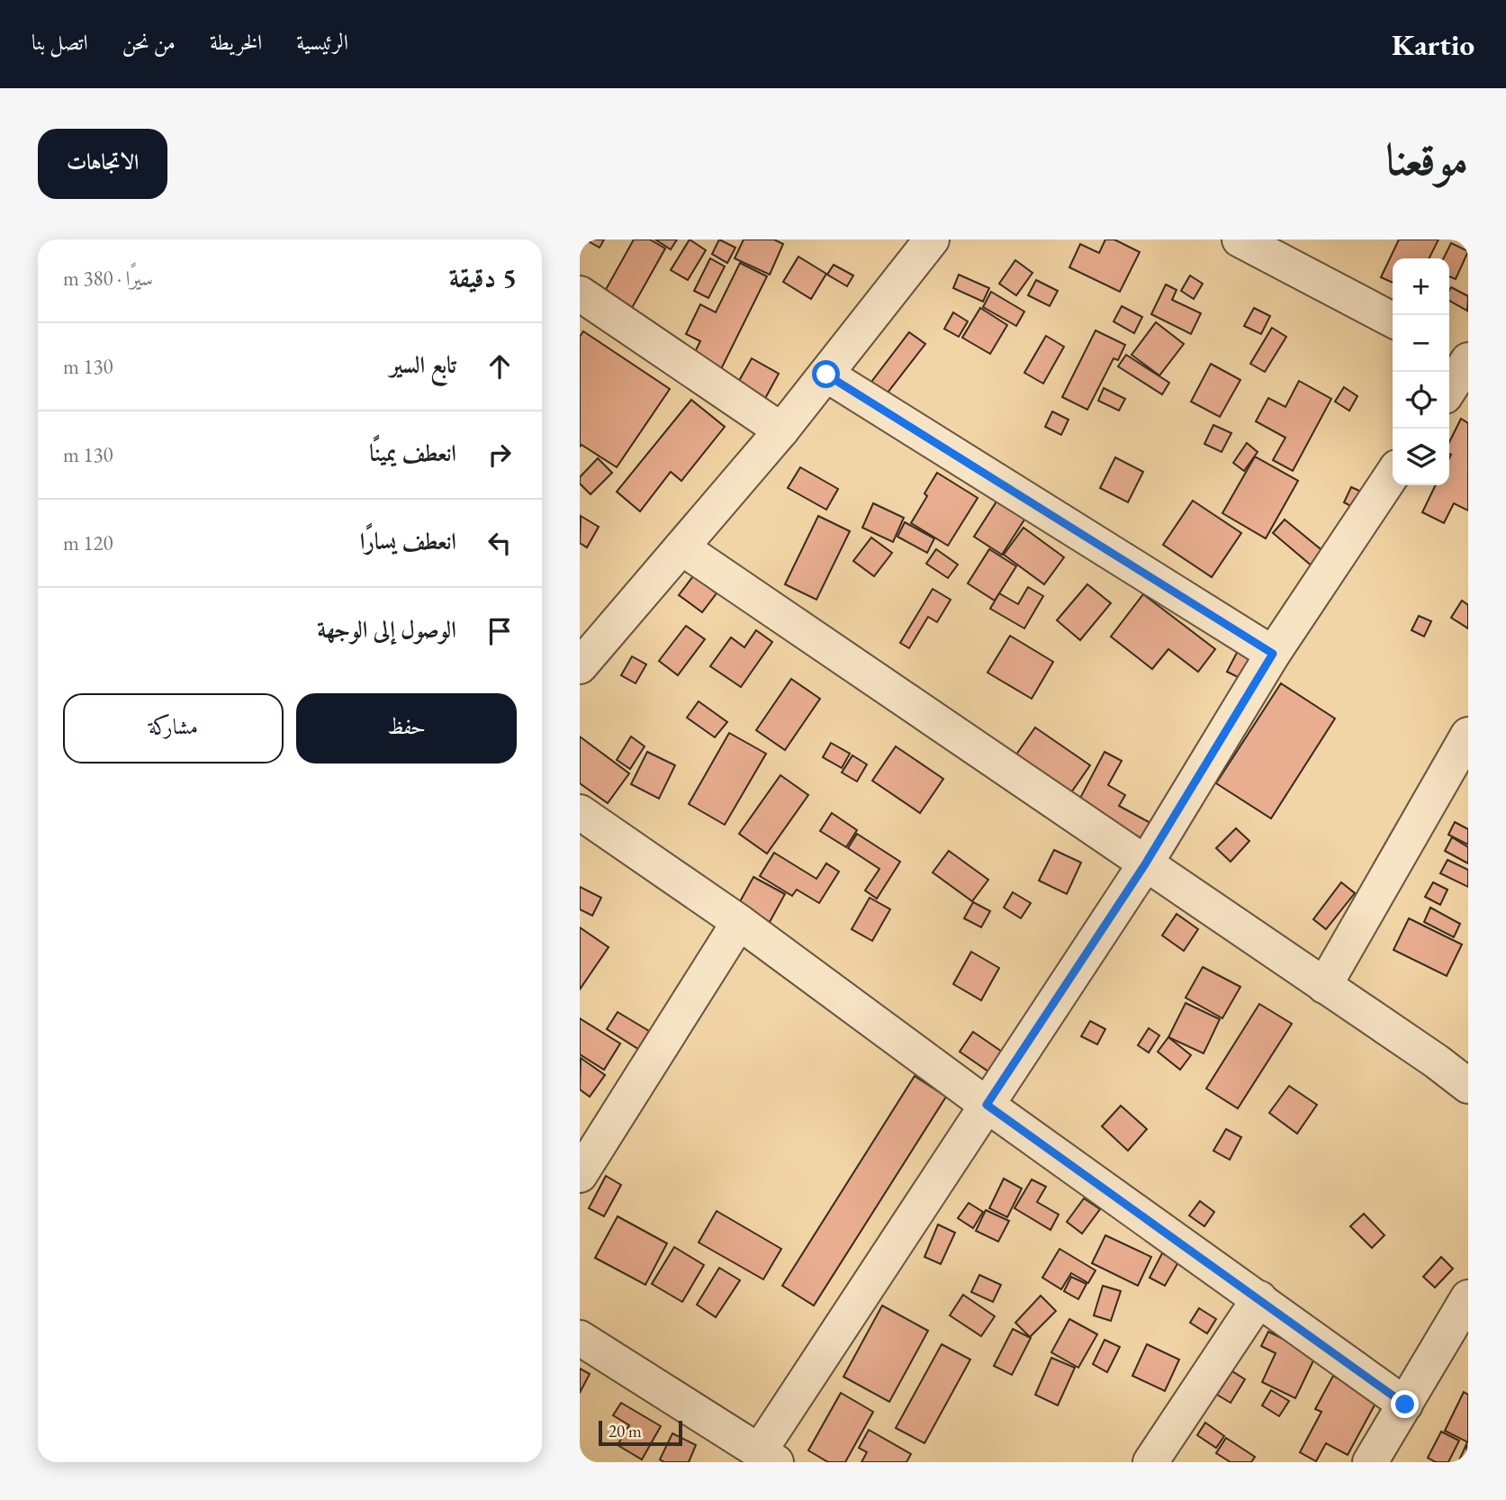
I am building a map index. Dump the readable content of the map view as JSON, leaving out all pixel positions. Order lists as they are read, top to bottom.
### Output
{
  "scale_bar": "20 m",
  "page": {
    "header": "Kartio",
    "nav": [
      "الرئيسية",
      "الخريطة",
      "من نحن",
      "اتصل بنا"
    ],
    "title": "موقعنا",
    "buttons": [
      "الاتجاهات",
      ["حفظ", "مشاركة"]
    ],
    "heading": ["5 دقيقة", "سيرًا · 380 m"],
    "map_buttons": ["+", "−"],
    "list": [
      ["تابع السير", "130 m"],
      ["انعطف يمينًا", "130 m"],
      ["انعطف يسارًا", "120 m"],
      "الوصول إلى الوجهة"
    ],
    "scale": "20 m"
  }
}
